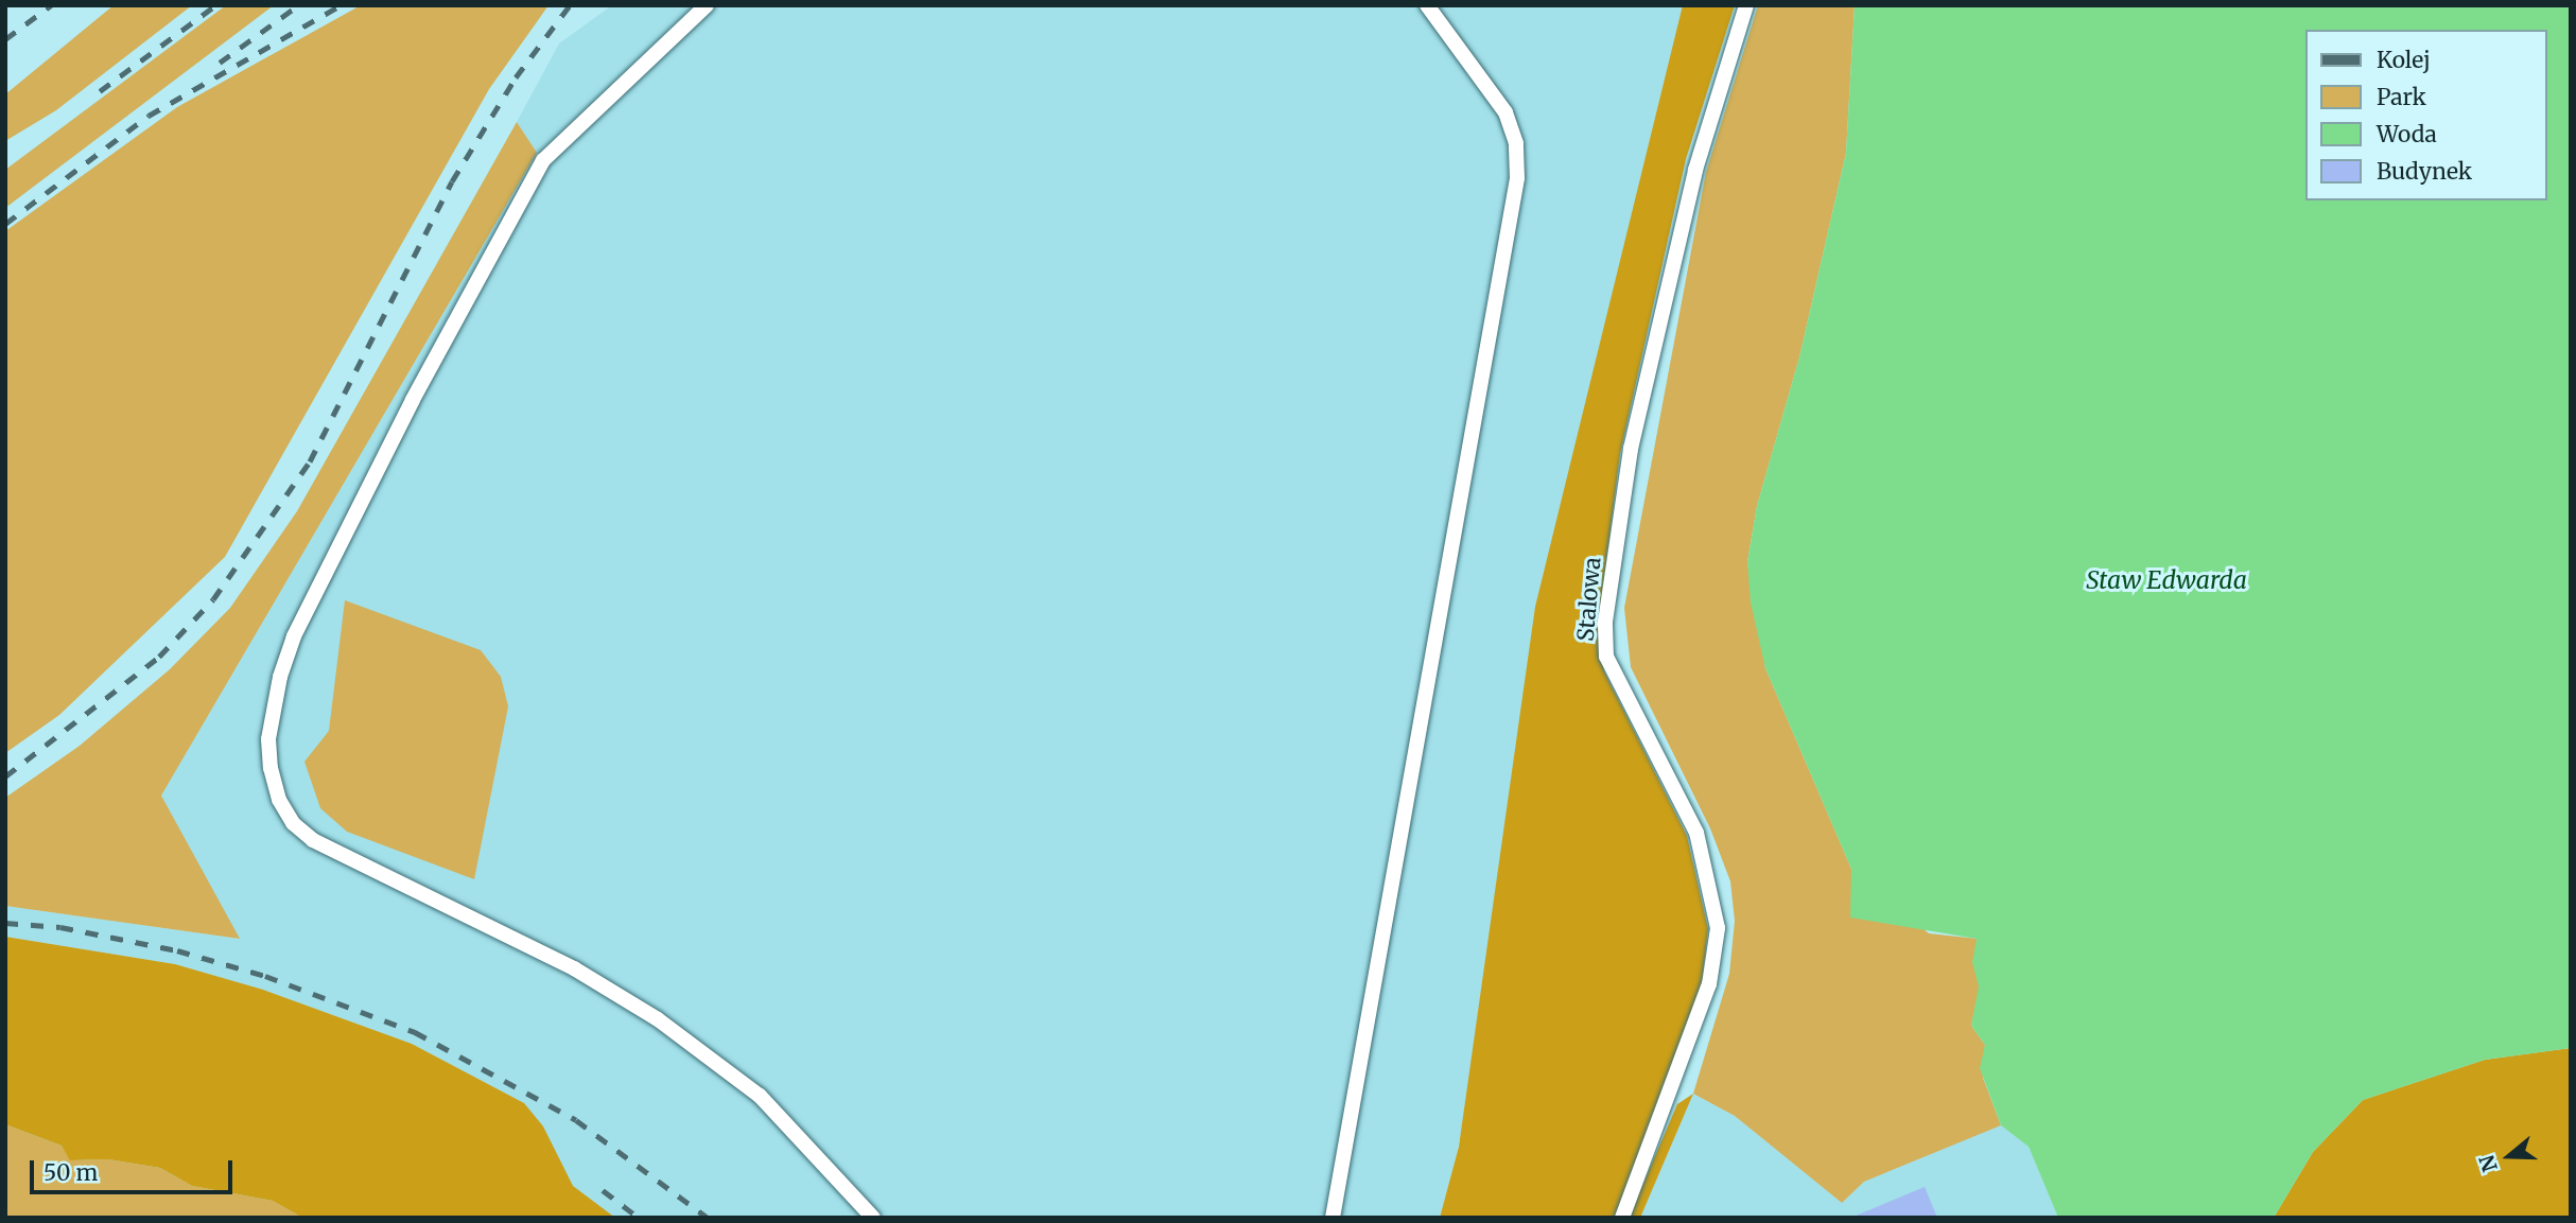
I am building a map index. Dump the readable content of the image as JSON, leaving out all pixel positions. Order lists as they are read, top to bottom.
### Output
{
  "streets": {
    "lane": ["Stalowa"]
  },
  "water": ["Staw Edwarda"],
  "legend": [
    "Kolej",
    "Park",
    "Woda",
    "Budynek"
  ],
  "scale_bar": "50 m",
  "north": "left"
}
